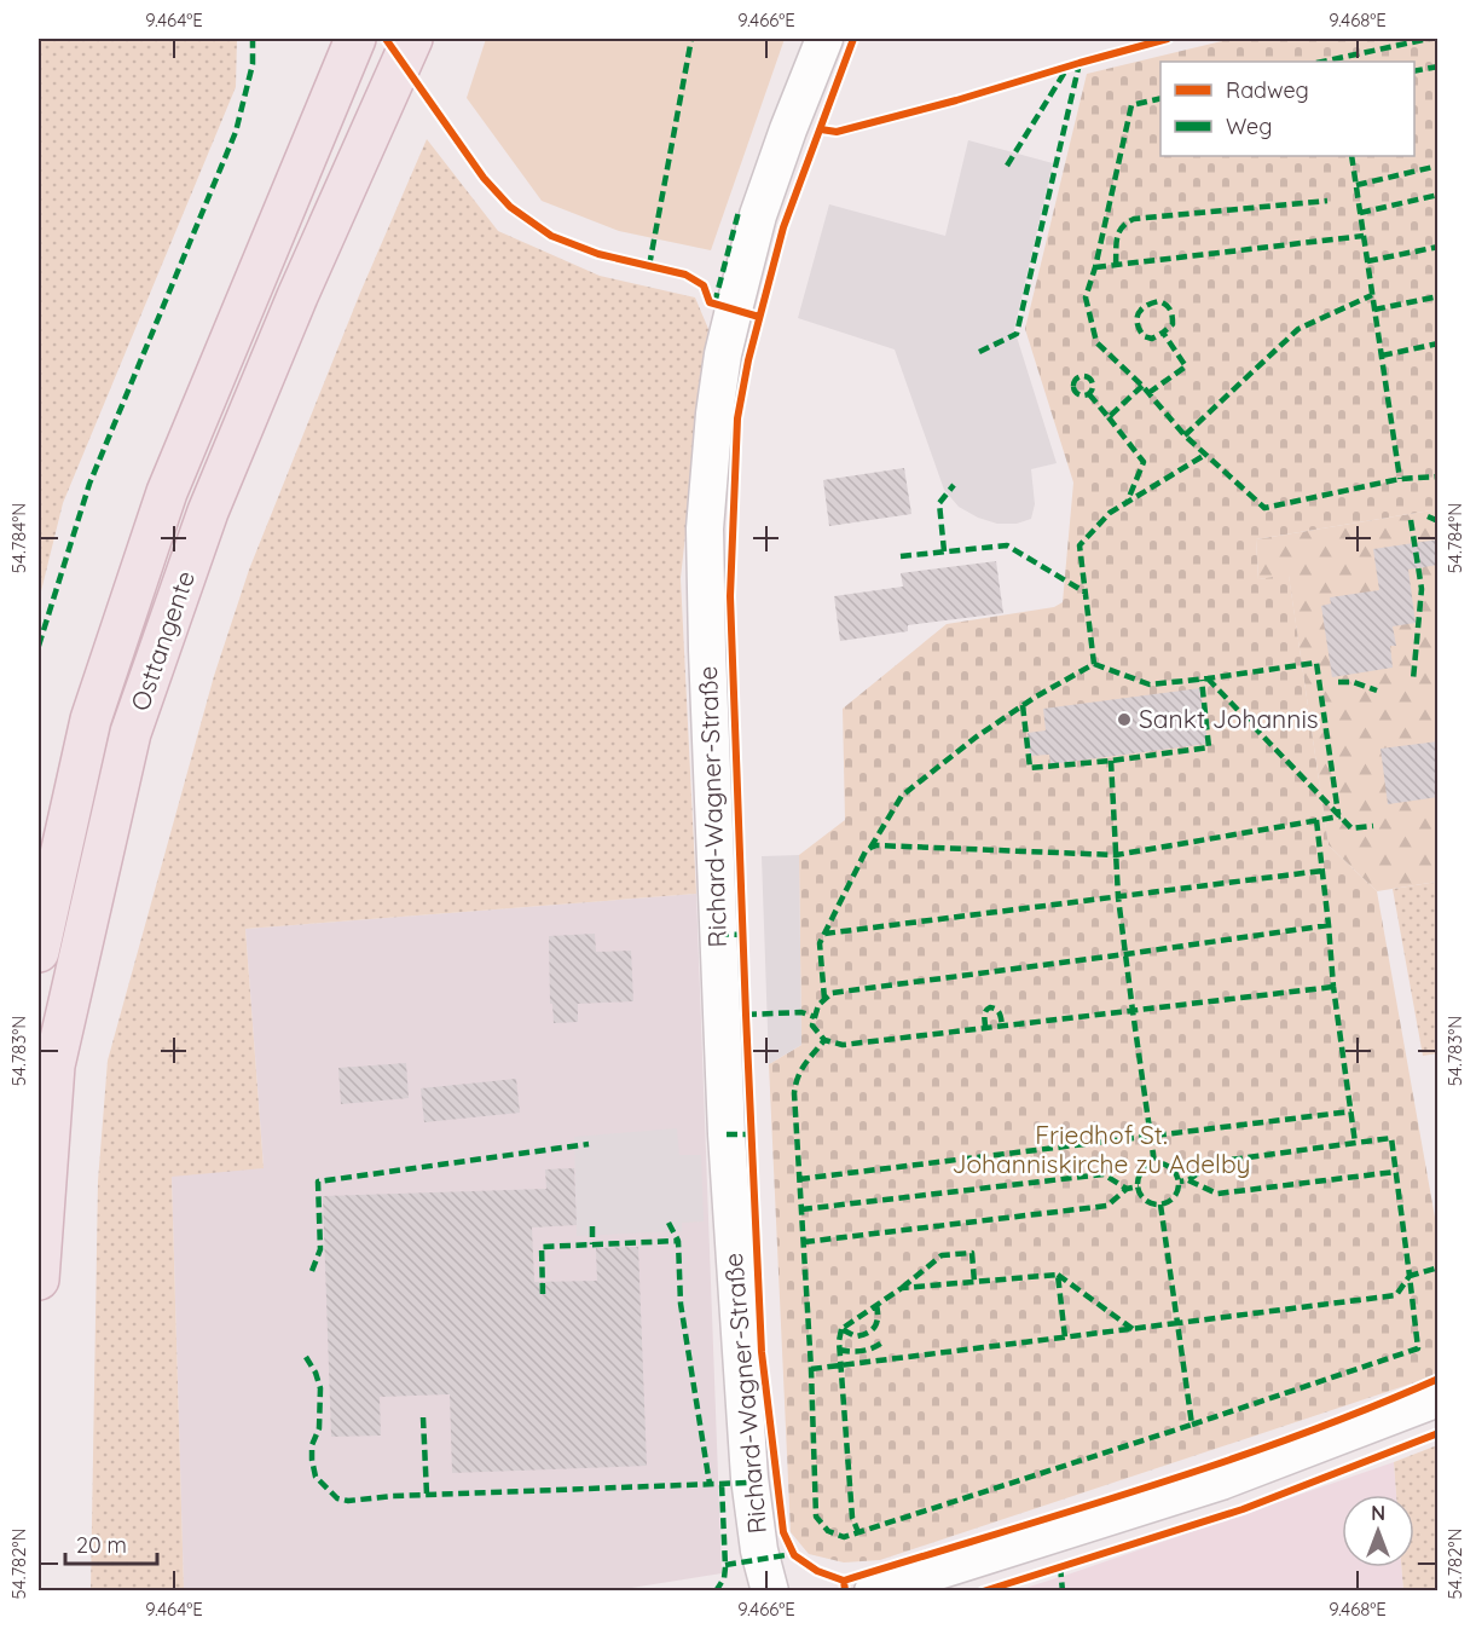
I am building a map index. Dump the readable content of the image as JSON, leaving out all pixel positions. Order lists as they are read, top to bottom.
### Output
{
  "streets": {
    "main road": ["Osttangente"],
    "street": ["Richard-Wagner-Straße"]
  },
  "parks": ["Friedhof St. Johanniskirche zu Adelby"],
  "places": ["Sankt Johannis"],
  "legend": ["Radweg", "Weg"],
  "scale_bar": "20 m",
  "north": "top",
  "coordinates": [
    "9.464°E",
    "9.466°E",
    "9.468°E",
    "54.784°N",
    "54.783°N",
    "54.782°N"
  ]
}
